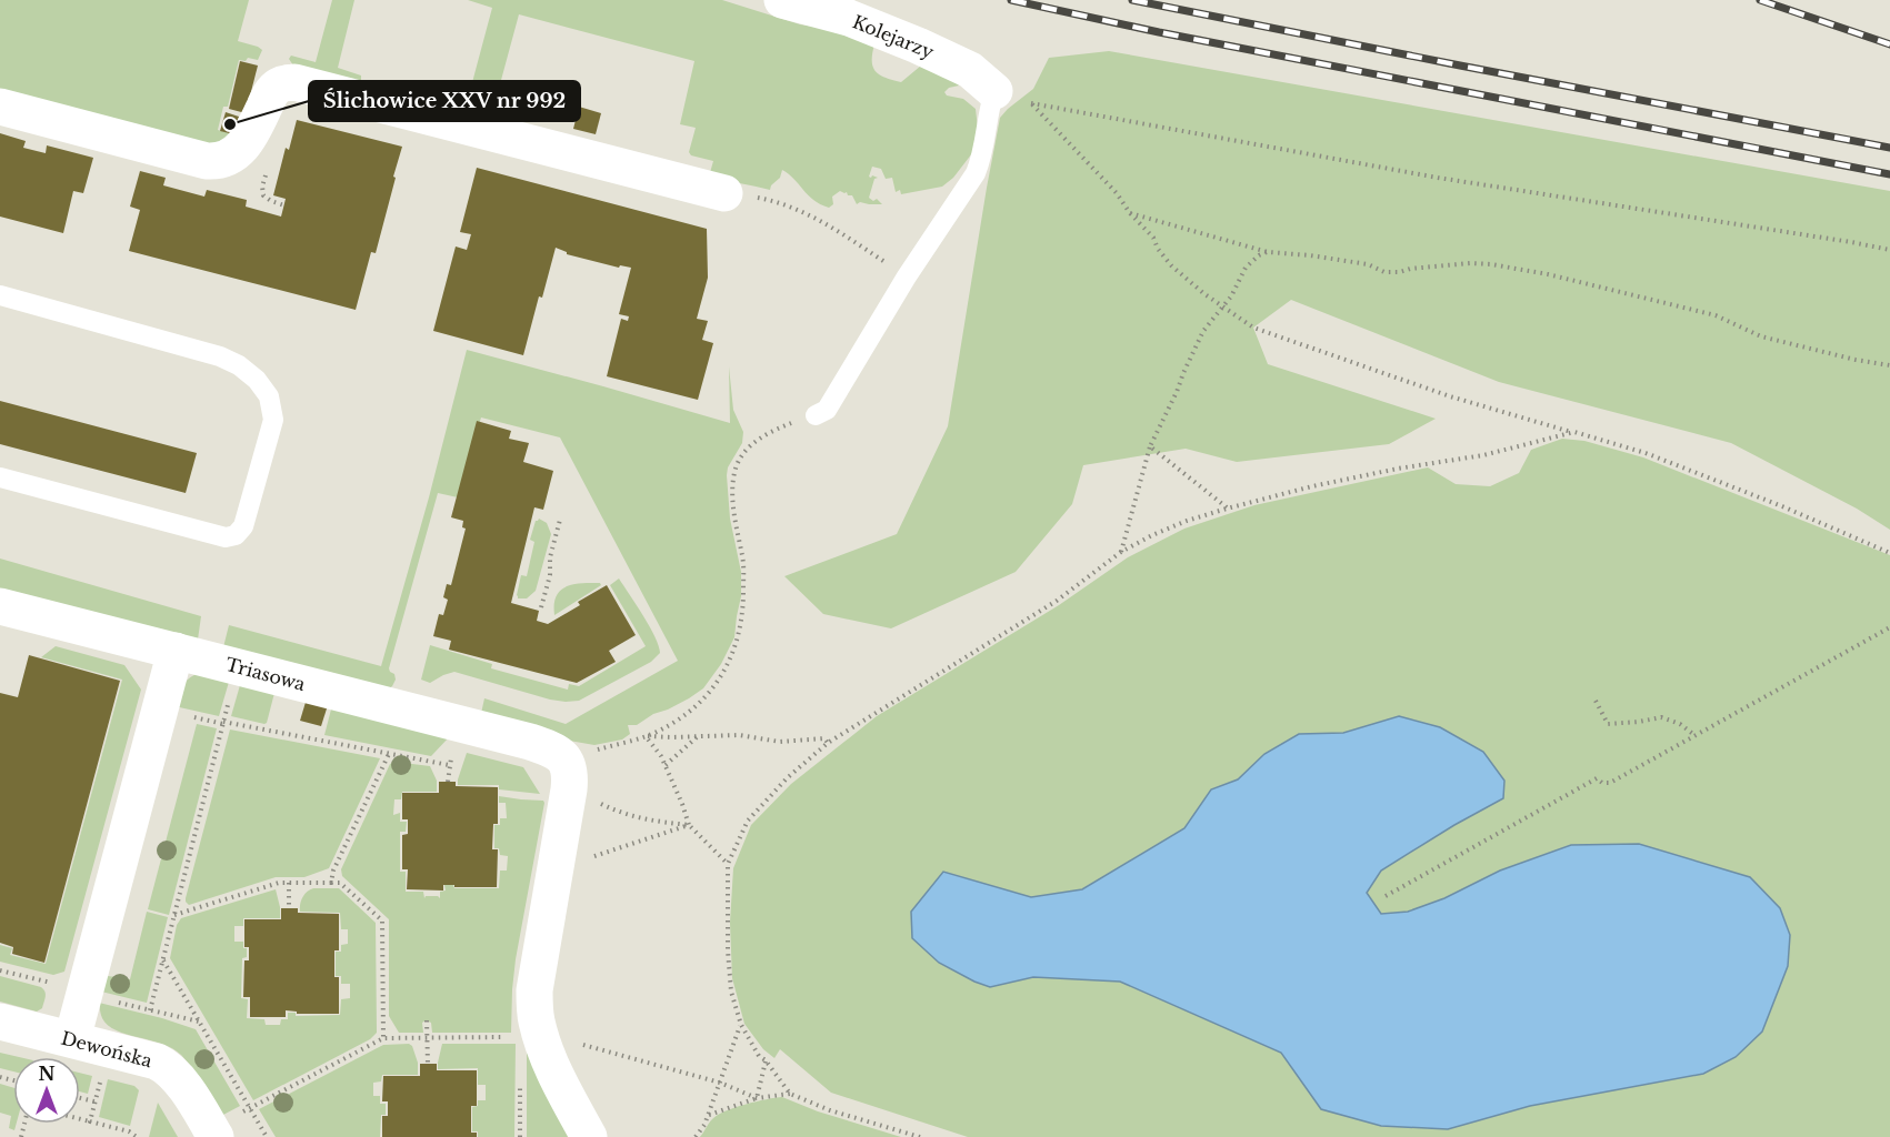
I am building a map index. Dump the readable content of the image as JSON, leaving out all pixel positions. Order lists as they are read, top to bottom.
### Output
{
  "streets": {
    "street": ["Kolejarzy", "Triasowa", "Dewońska"]
  },
  "places": ["Ślichowice XXV nr 992"],
  "north": "top"
}
